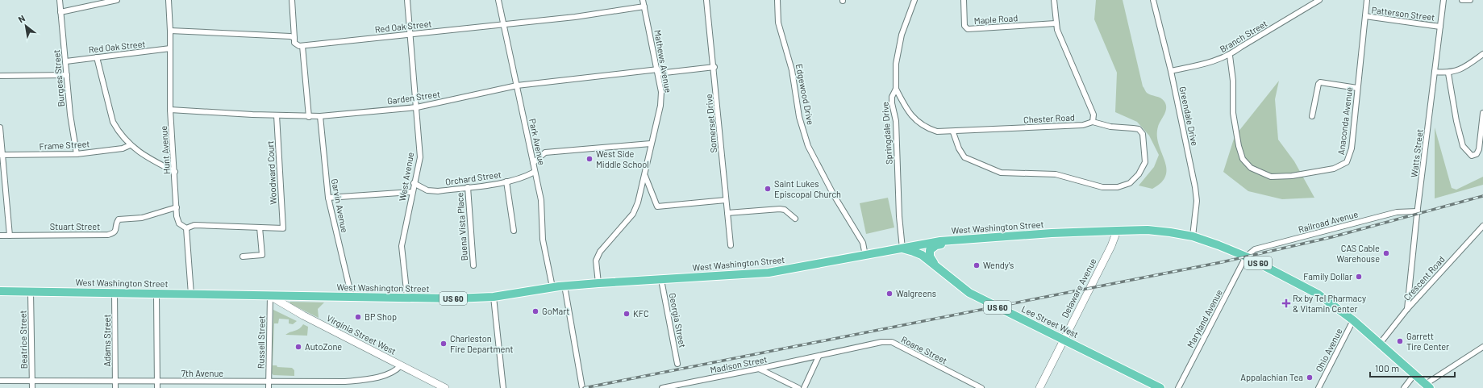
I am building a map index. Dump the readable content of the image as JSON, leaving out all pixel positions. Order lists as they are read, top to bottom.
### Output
{
  "streets": {
    "main road": [
      "West Washington Street",
      "US 60",
      "Delaware Avenue",
      "Lee Street West",
      "Virginia Street West"
    ],
    "street": [
      "Patterson Street",
      "Maple Road",
      "Red Oak Street",
      "Branch Street",
      "Mathews Avenue",
      "Burgess Street",
      "Edgewood Drive",
      "Garden Street",
      "Greendale Drive",
      "Chester Road",
      "Anaconda Avenue",
      "Somerset Drive",
      "Springdale Drive",
      "Park Avenue",
      "Frame Street",
      "Hunt Avenue",
      "Watts Street",
      "Woodward Court",
      "West Avenue",
      "Orchard Street",
      "Garvin Avenue",
      "Railroad Avenue",
      "Stuart Street",
      "Buena Vista Place",
      "Crescent Road",
      "Maryland Avenue",
      "Georgia Street",
      "Beatrice Street",
      "Adams Street",
      "Russell Street",
      "Roane Street",
      "Ohio Avenue",
      "Madison Street",
      "7th Avenue"
    ]
  },
  "crossings": [
    ["Patterson Street", "Anaconda Avenue"],
    ["Patterson Street", "Watts Street"],
    ["Red Oak Street", "Mathews Avenue"],
    ["Red Oak Street", "Burgess Street"],
    ["Red Oak Street", "Park Avenue"],
    ["Red Oak Street", "Hunt Avenue"],
    ["Red Oak Street", "West Avenue"],
    ["Branch Street", "Greendale Drive"],
    ["Branch Street", "Anaconda Avenue"],
    ["Mathews Avenue", "Garden Street"],
    ["Mathews Avenue", "West Washington Street"],
    ["Burgess Street", "Frame Street"],
    ["Edgewood Drive", "West Washington Street"],
    ["Garden Street", "Somerset Drive"],
    ["Garden Street", "Park Avenue"],
    ["Garden Street", "Hunt Avenue"],
    ["Garden Street", "Woodward Court"],
    ["Garden Street", "West Avenue"],
    ["Garden Street", "Garvin Avenue"],
    ["Greendale Drive", "West Washington Street"],
    ["Chester Road", "Springdale Drive"],
    ["Springdale Drive", "West Washington Street"],
    ["Springdale Drive", "Lee Street West"],
    ["Park Avenue", "Orchard Street"],
    ["Park Avenue", "West Washington Street"],
    ["Hunt Avenue", "Stuart Street"],
    ["Watts Street", "Railroad Avenue"],
    ["Watts Street", "Crescent Road"],
    ["West Avenue", "Orchard Street"],
    ["West Avenue", "West Washington Street"],
    ["Orchard Street", "Buena Vista Place"],
    ["Garvin Avenue", "West Washington Street"],
    ["Railroad Avenue", "West Washington Street"],
    ["Railroad Avenue", "Maryland Avenue"],
    ["West Washington Street", "Crescent Road"],
    ["West Washington Street", "Delaware Avenue"],
    ["West Washington Street", "Maryland Avenue"],
    ["West Washington Street", "Georgia Street"],
    ["West Washington Street", "Lee Street West"],
    ["West Washington Street", "Virginia Street West"],
    ["West Washington Street", "Beatrice Street"],
    ["West Washington Street", "Adams Street"],
    ["West Washington Street", "Russell Street"],
    ["West Washington Street", "Ohio Avenue"],
    ["Delaware Avenue", "Lee Street West"],
    ["Virginia Street West", "Russell Street"],
    ["Virginia Street West", "7th Avenue"],
    ["Beatrice Street", "7th Avenue"],
    ["Adams Street", "7th Avenue"],
    ["Russell Street", "7th Avenue"],
    ["Roane Street", "Madison Street"]
  ],
  "places": {
    "other": [
      "West Side Middle School",
      "Saint Lukes Episcopal Church",
      "CAS Cable Warehouse",
      "Wendy's",
      "Family Dollar",
      "Walgreens",
      "GoMart",
      "KFC",
      "BP Shop",
      "Garrett Tire Center",
      "Charleston Fire Department",
      "AutoZone",
      "Appalachian Tea"
    ],
    "health": ["Rx by Tel Pharmacy & Vitamin Center"]
  },
  "scale_bar": "100 m",
  "north": "top left"
}
